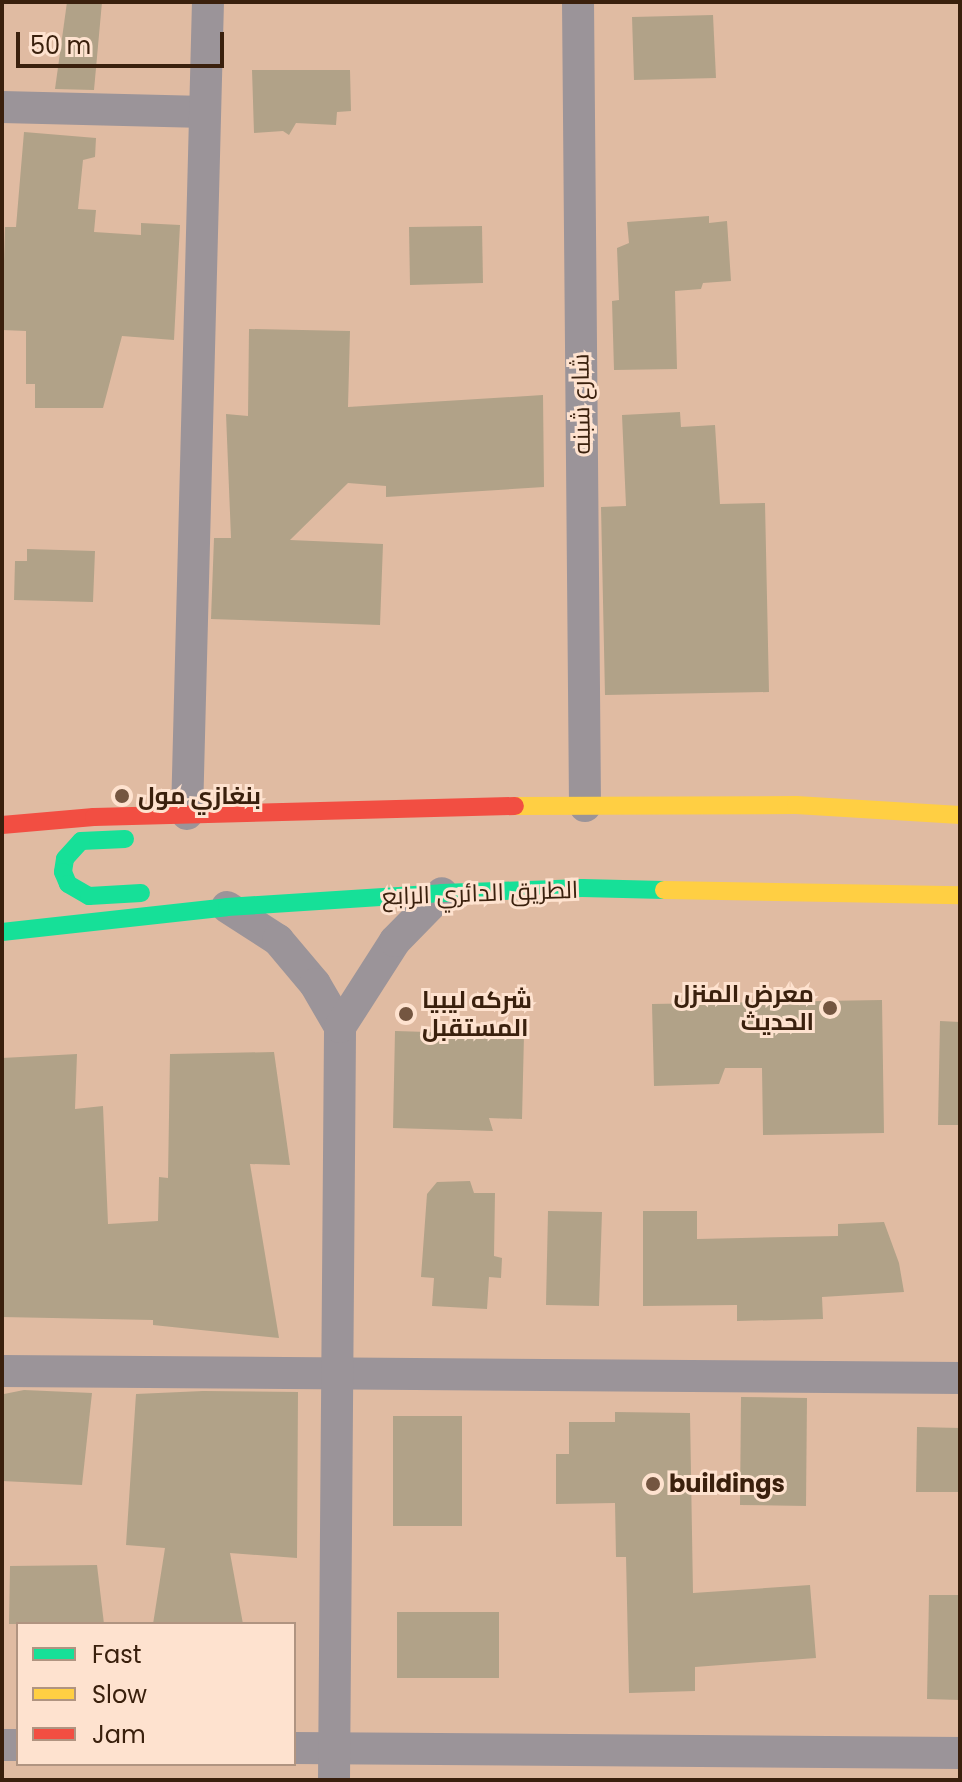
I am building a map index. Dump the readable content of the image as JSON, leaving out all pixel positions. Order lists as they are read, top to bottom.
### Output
{
  "streets": {
    "main road": ["الطريق الدائري الرابع"],
    "street": ["شارع شبنه"]
  },
  "places": [
    "بنغازي مول",
    "معرض المنزل الحديث",
    "شركه ليبيا المستقبل",
    "buildings"
  ],
  "legend": ["Fast", "Slow", "Jam"],
  "scale_bar": "50 m"
}
